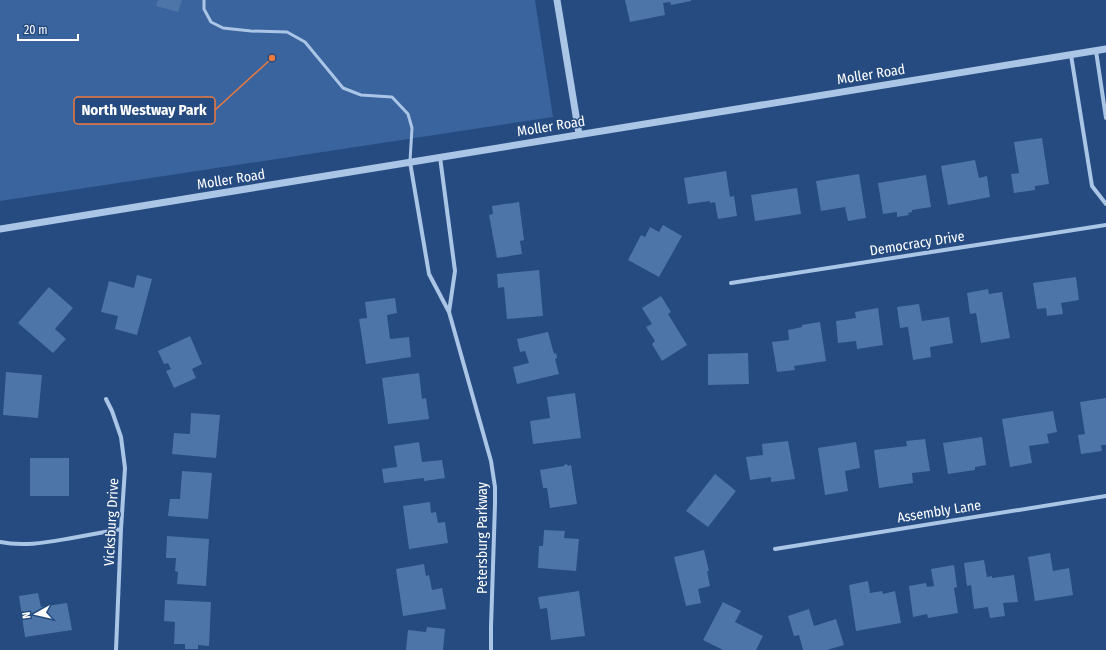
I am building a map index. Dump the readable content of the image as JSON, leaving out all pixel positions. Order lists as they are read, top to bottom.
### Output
{
  "streets": {
    "street": [
      "Moller Road",
      "Democracy Drive",
      "Assembly Lane",
      "Vicksburg Drive",
      "Petersburg Parkway"
    ]
  },
  "crossings": [
    ["Moller Road", "Petersburg Parkway"]
  ],
  "places": ["North Westway Park"],
  "scale_bar": "20 m",
  "north": "left"
}
